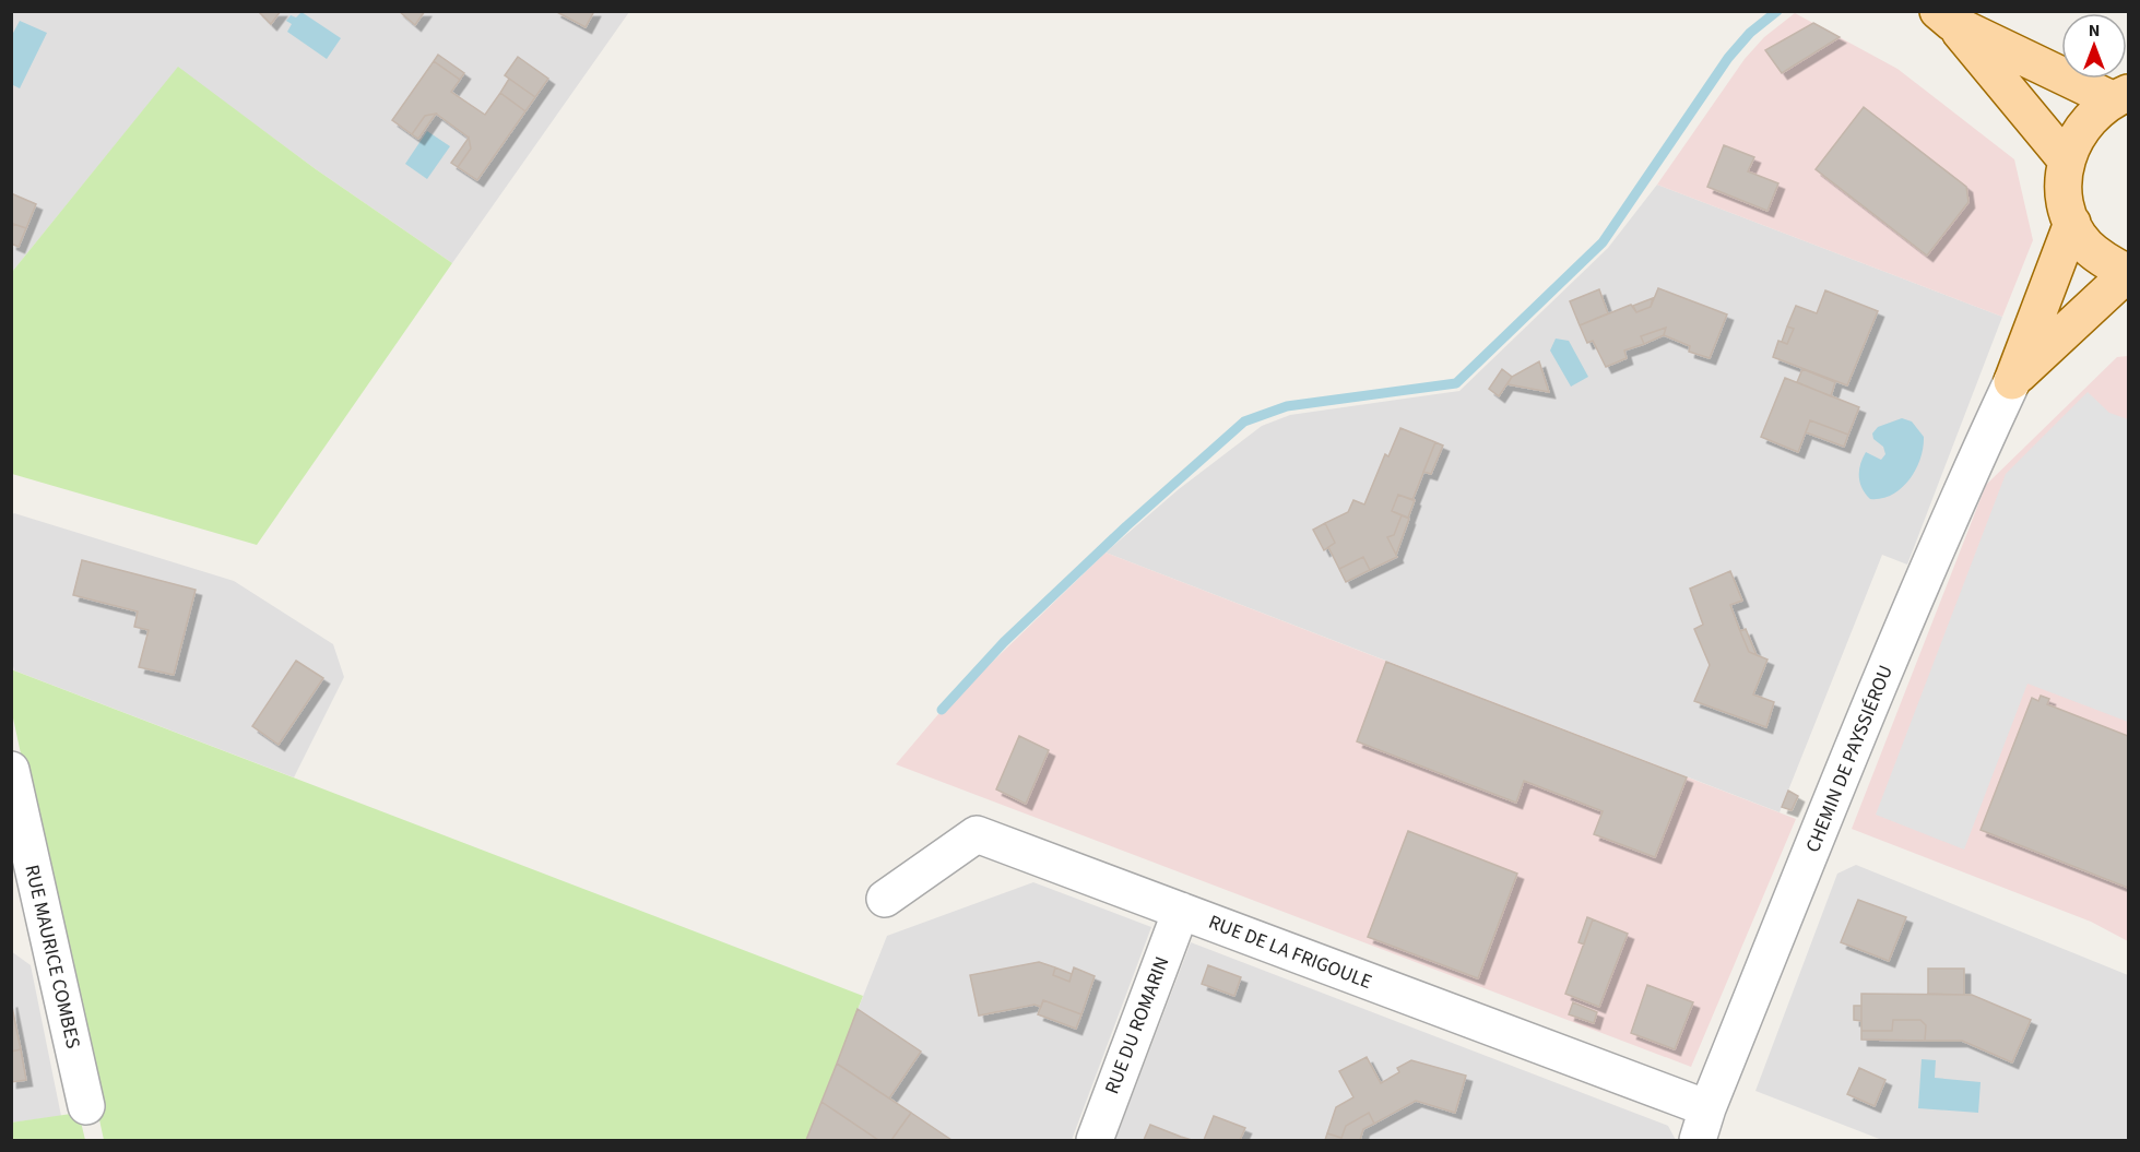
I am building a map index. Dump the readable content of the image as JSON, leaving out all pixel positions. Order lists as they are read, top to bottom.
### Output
{
  "streets": {
    "main road": ["CHEMIN DE PAYSSIÉROU"],
    "street": ["RUE DE LA FRIGOULE", "RUE MAURICE COMBES", "RUE DU ROMARIN"]
  },
  "crossings": [
    ["CHEMIN DE PAYSSIÉROU", "RUE DE LA FRIGOULE"],
    ["RUE DE LA FRIGOULE", "RUE DU ROMARIN"]
  ],
  "north": "top"
}
